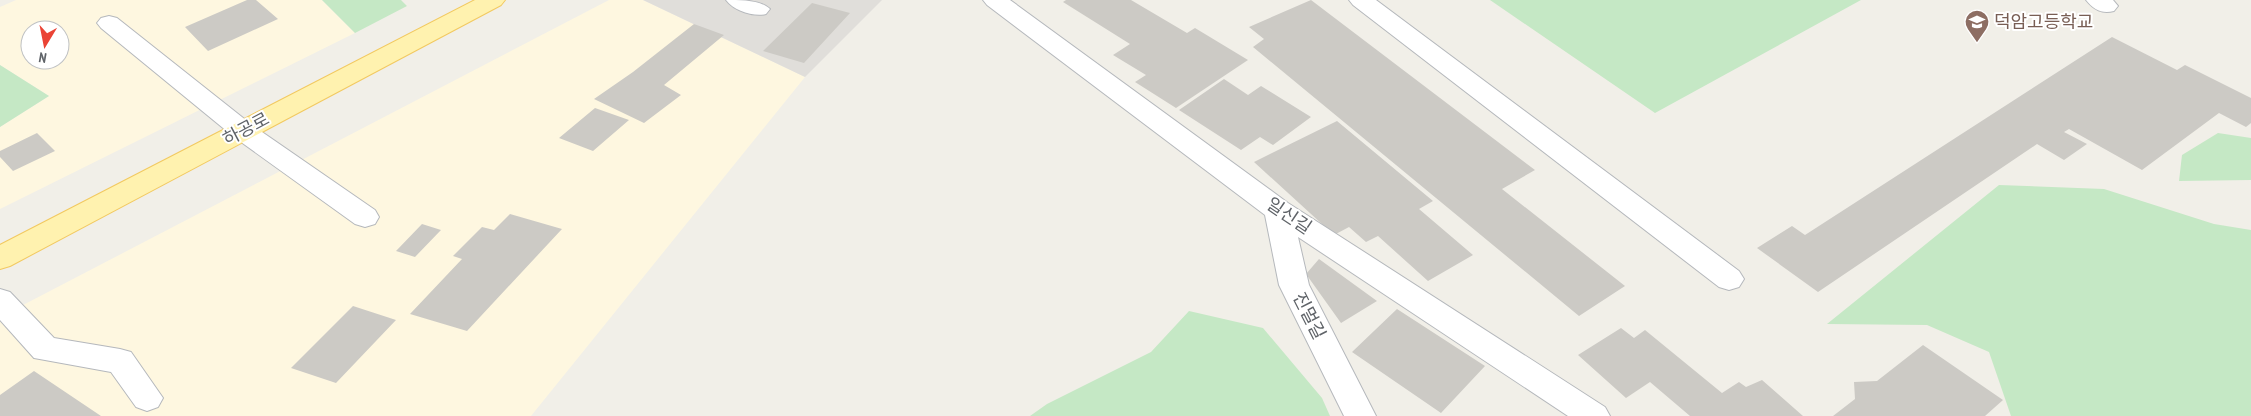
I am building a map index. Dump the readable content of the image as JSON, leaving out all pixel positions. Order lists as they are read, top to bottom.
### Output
{
  "streets": {
    "main road": ["하공로"],
    "street": ["일신길", "진멀길"]
  },
  "crossings": [
    ["일신길", "진멀길"]
  ],
  "places": {
    "school or university": ["덕암고등학교"]
  },
  "north": "bottom"
}
